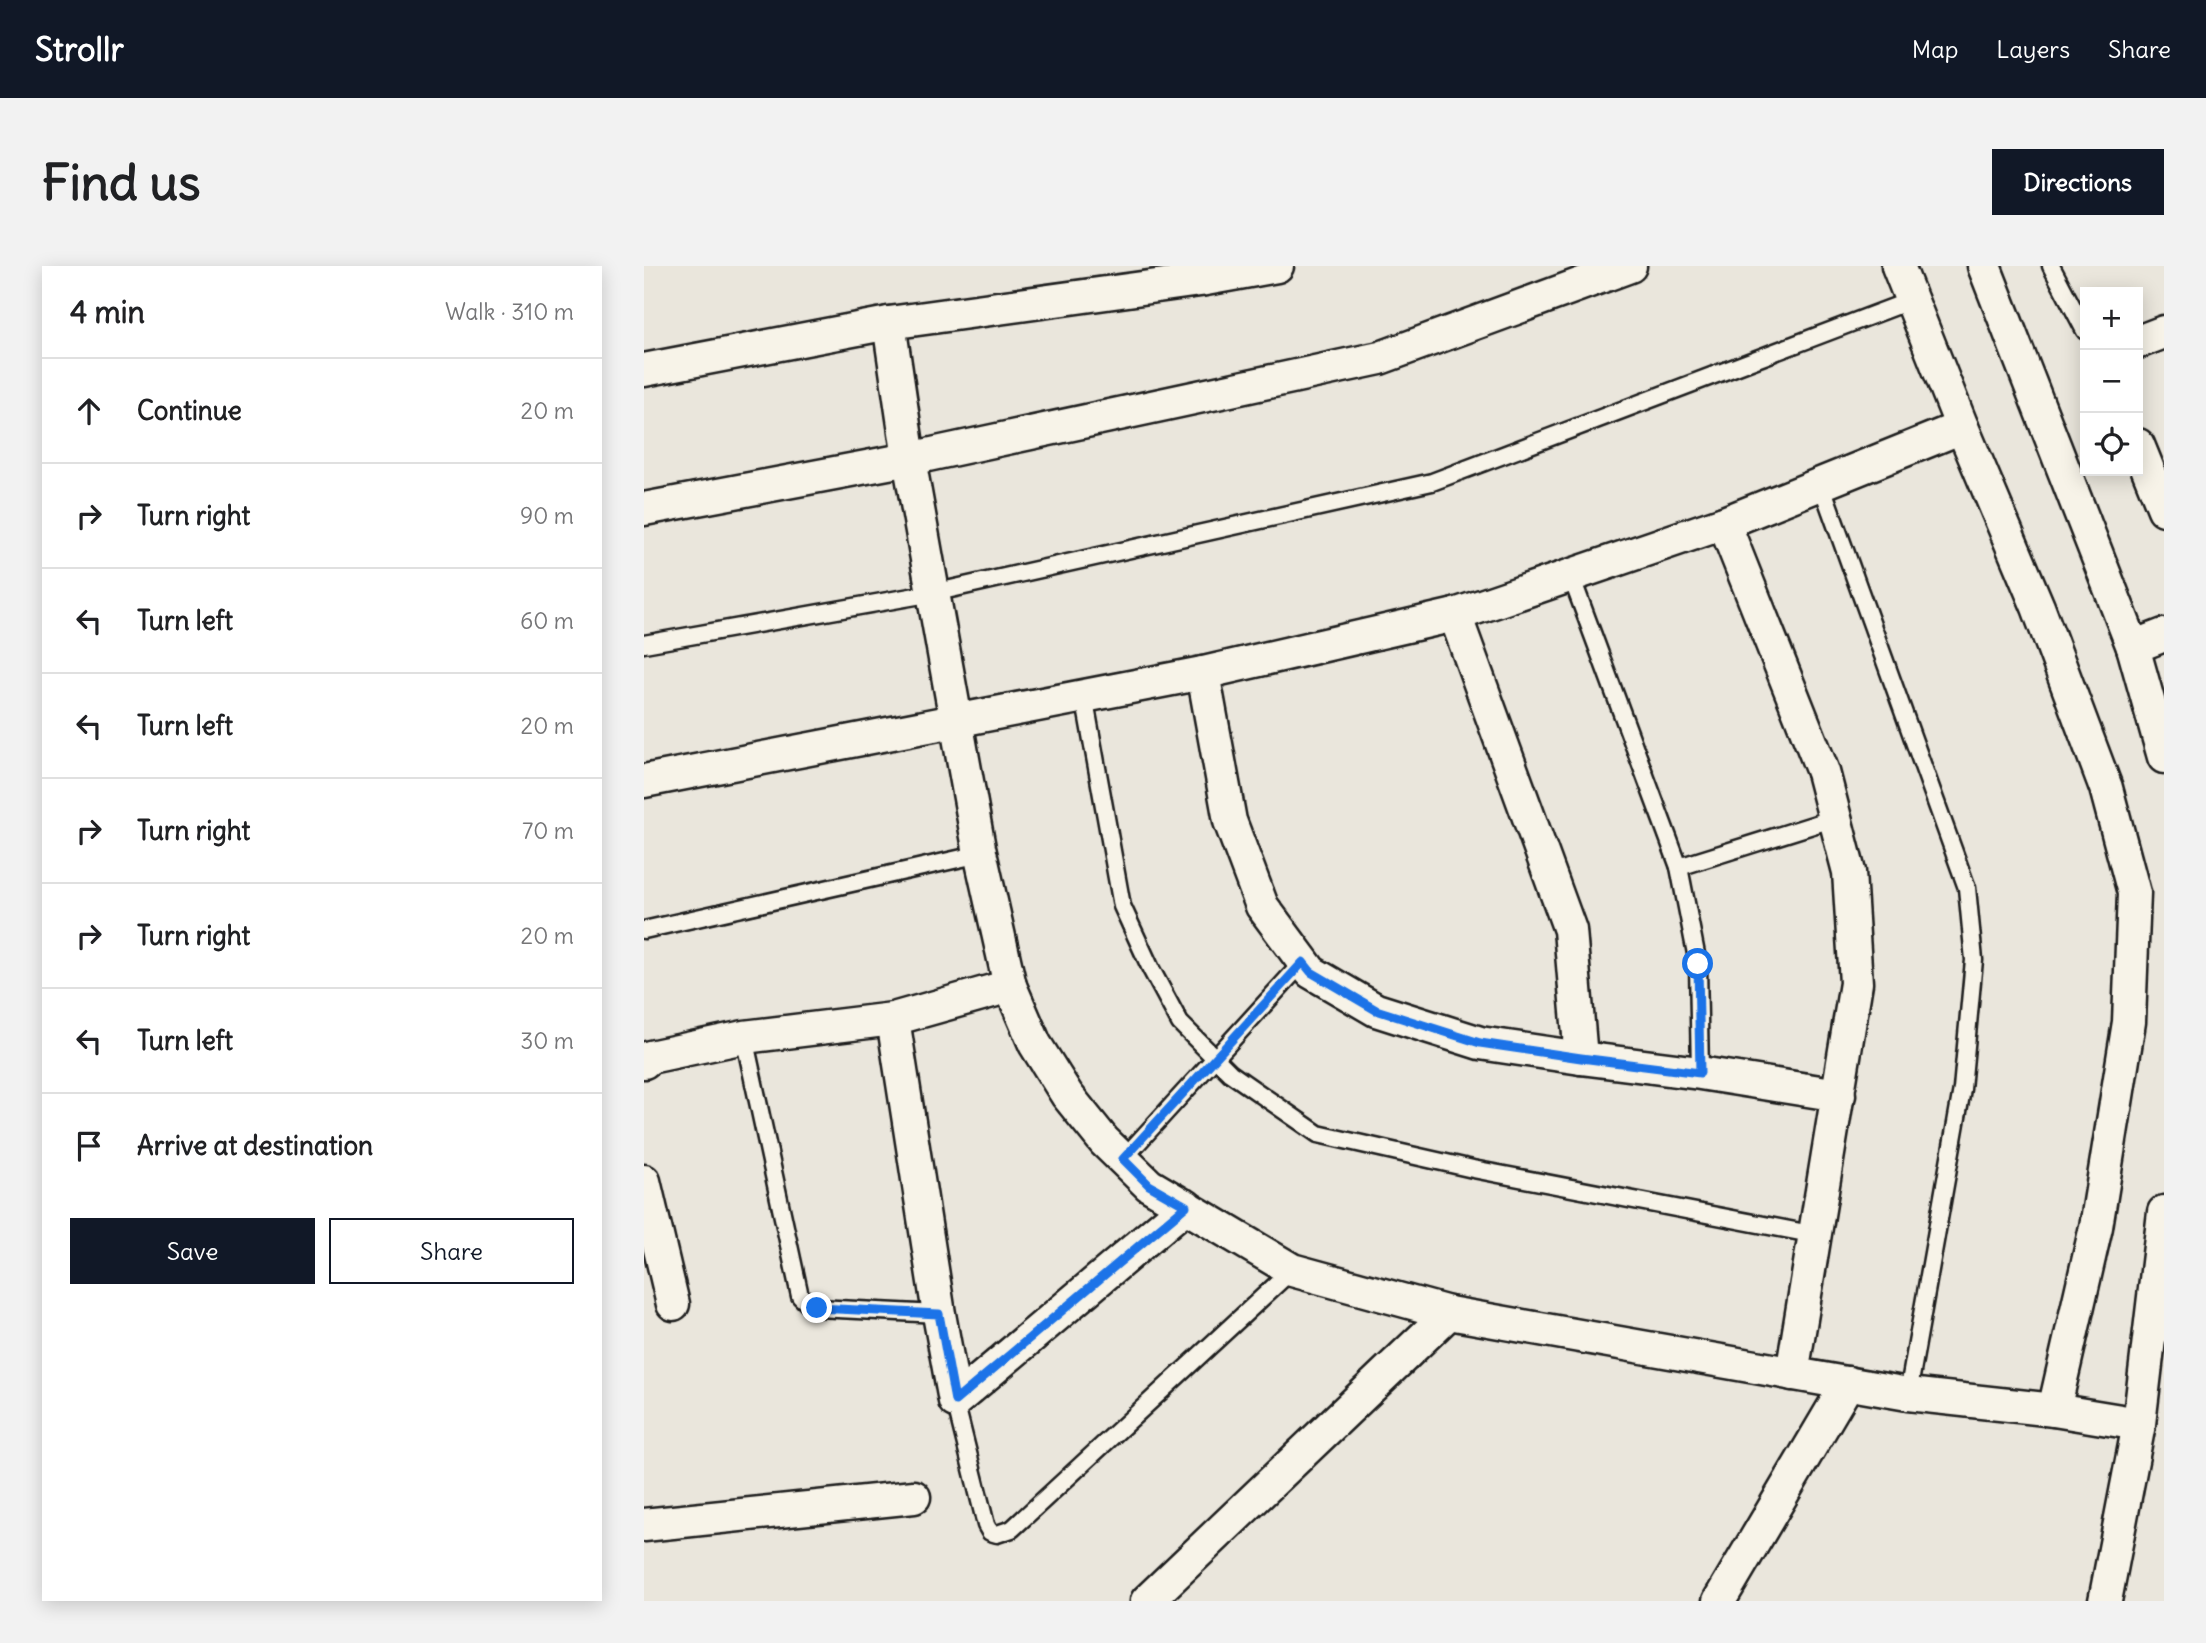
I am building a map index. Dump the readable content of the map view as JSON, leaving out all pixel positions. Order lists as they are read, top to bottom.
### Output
{
  "page": {
    "header": "Strollr",
    "nav": ["Map", "Layers", "Share"],
    "buttons": [
      "Directions",
      ["Save", "Share"]
    ],
    "title": "Find us",
    "heading": ["4 min", "Walk · 310 m"],
    "map_buttons": ["+", "−"],
    "list": [
      ["Continue", "20 m"],
      ["Turn right", "90 m"],
      ["Turn left", "60 m"],
      ["Turn left", "20 m"],
      ["Turn right", "70 m"],
      ["Turn right", "20 m"],
      ["Turn left", "30 m"],
      "Arrive at destination"
    ]
  }
}
